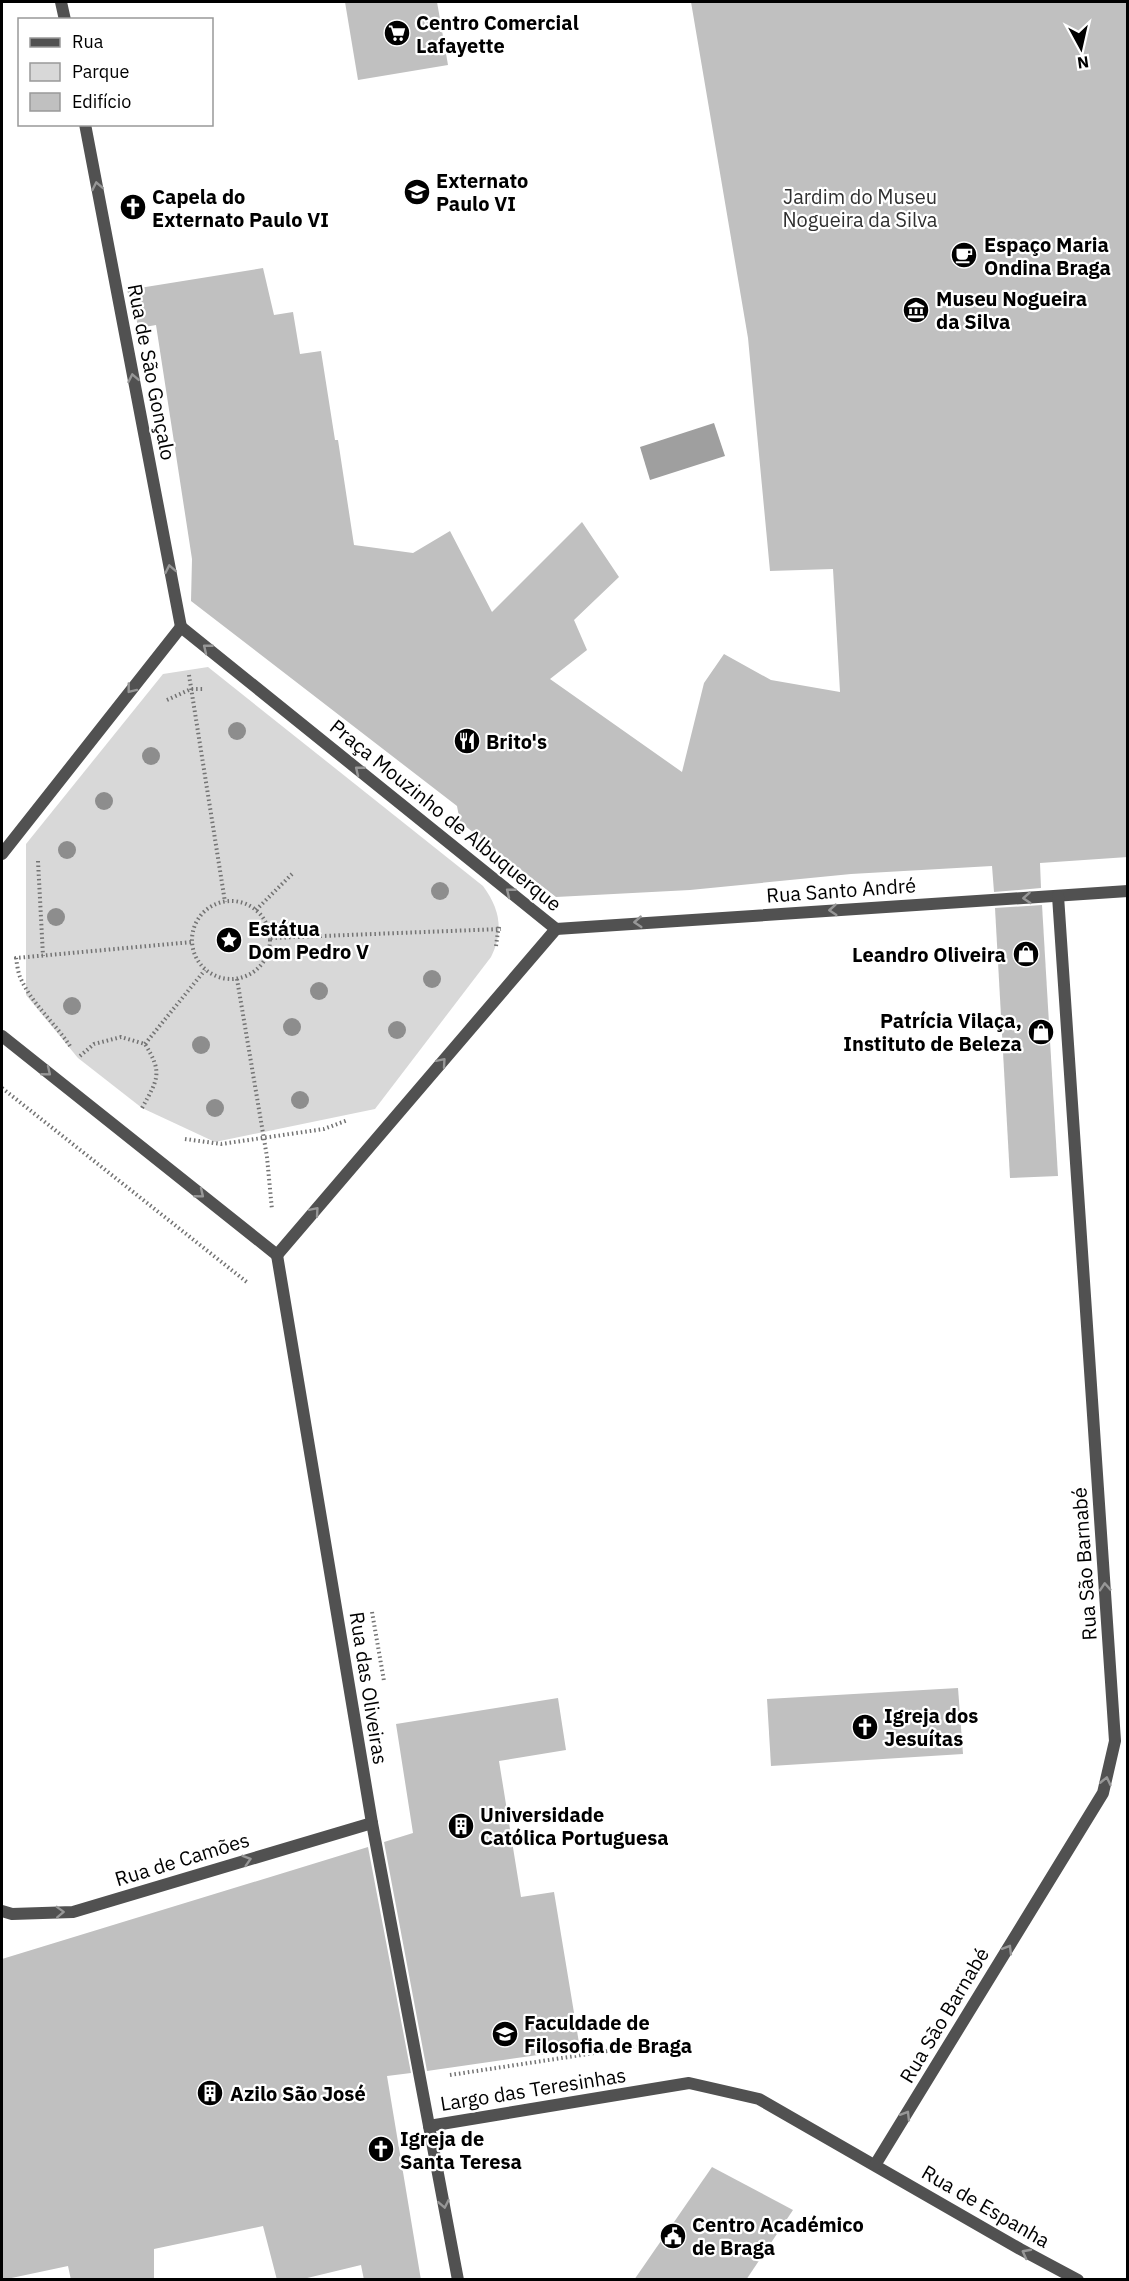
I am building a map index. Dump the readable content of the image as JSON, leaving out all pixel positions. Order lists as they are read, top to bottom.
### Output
{
  "streets": {
    "street": [
      "Rua de São Gonçalo",
      "Praça Mouzinho de Albuquerque",
      "Rua Santo André",
      "Rua São Barnabé",
      "Rua das Oliveiras",
      "Rua de Camões",
      "Largo das Teresinhas",
      "Rua de Espanha"
    ]
  },
  "crossings": [
    ["Rua de São Gonçalo", "Praça Mouzinho de Albuquerque"],
    ["Praça Mouzinho de Albuquerque", "Rua Santo André"],
    ["Praça Mouzinho de Albuquerque", "Rua das Oliveiras"],
    ["Rua Santo André", "Rua São Barnabé"],
    ["Rua São Barnabé", "Largo das Teresinhas"],
    ["Rua São Barnabé", "Rua de Espanha"],
    ["Rua das Oliveiras", "Rua de Camões"],
    ["Rua das Oliveiras", "Largo das Teresinhas"],
    ["Largo das Teresinhas", "Rua de Espanha"]
  ],
  "one_way": [
    "Rua de São Gonçalo",
    "Rua Santo André",
    "Rua São Barnabé",
    "Rua de Camões",
    "Rua de Espanha"
  ],
  "parks": ["Jardim do Museu Nogueira da Silva"],
  "places": {
    "supermarket": ["Centro Comercial Lafayette"],
    "school or university": ["Externato Paulo VI", "Faculdade de Filosofia de Braga"],
    "church": ["Capela do Externato Paulo VI", "Igreja dos Jesuítas", "Igreja de Santa Teresa"],
    "cafe": ["Espaço Maria Ondina Braga"],
    "museum": ["Museu Nogueira da Silva"],
    "restaurant": ["Brito's"],
    "place": ["Estátua Dom Pedro V"],
    "shop": ["Leandro Oliveira", "Patrícia Vilaça, Instituto de Beleza"],
    "building": ["Universidade Católica Portuguesa", "Azilo São José"],
    "public building": ["Centro Académico de Braga"]
  },
  "legend": ["Rua", "Parque", "Edifício"],
  "north": "bottom"
}
